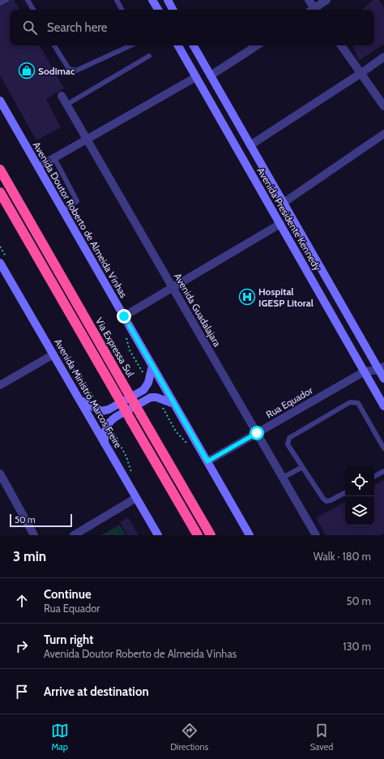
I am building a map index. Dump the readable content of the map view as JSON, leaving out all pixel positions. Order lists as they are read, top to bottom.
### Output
{
  "streets": {
    "highway": ["Via Expressa Sul"],
    "main road": ["Avenida Presidente Kennedy", "Avenida Doutor Roberto de Almeida Vinhas", "Avenida Ministro Marcos Freire"],
    "street": ["Avenida Guadalajara", "Rua Equador"]
  },
  "crossings": [
    ["Avenida Presidente Kennedy", "Rua Equador"],
    ["Avenida Doutor Roberto de Almeida Vinhas", "Rua Equador"],
    ["Avenida Guadalajara", "Rua Equador"]
  ],
  "places": {
    "shop": ["Sodimac"],
    "hospital": ["Hospital IGESP Litoral"]
  },
  "scale_bar": "50 m",
  "page": {
    "search": "Search here",
    "scale": "50 m",
    "heading": ["3 min", "Walk · 180 m"],
    "list": [
      ["Continue", "Rua Equador", "50 m"],
      ["Turn right", "Avenida Doutor Roberto de Almeida Vinhas", "130 m"],
      "Arrive at destination"
    ],
    "nav": ["Map", "Directions", "Saved"]
  }
}
